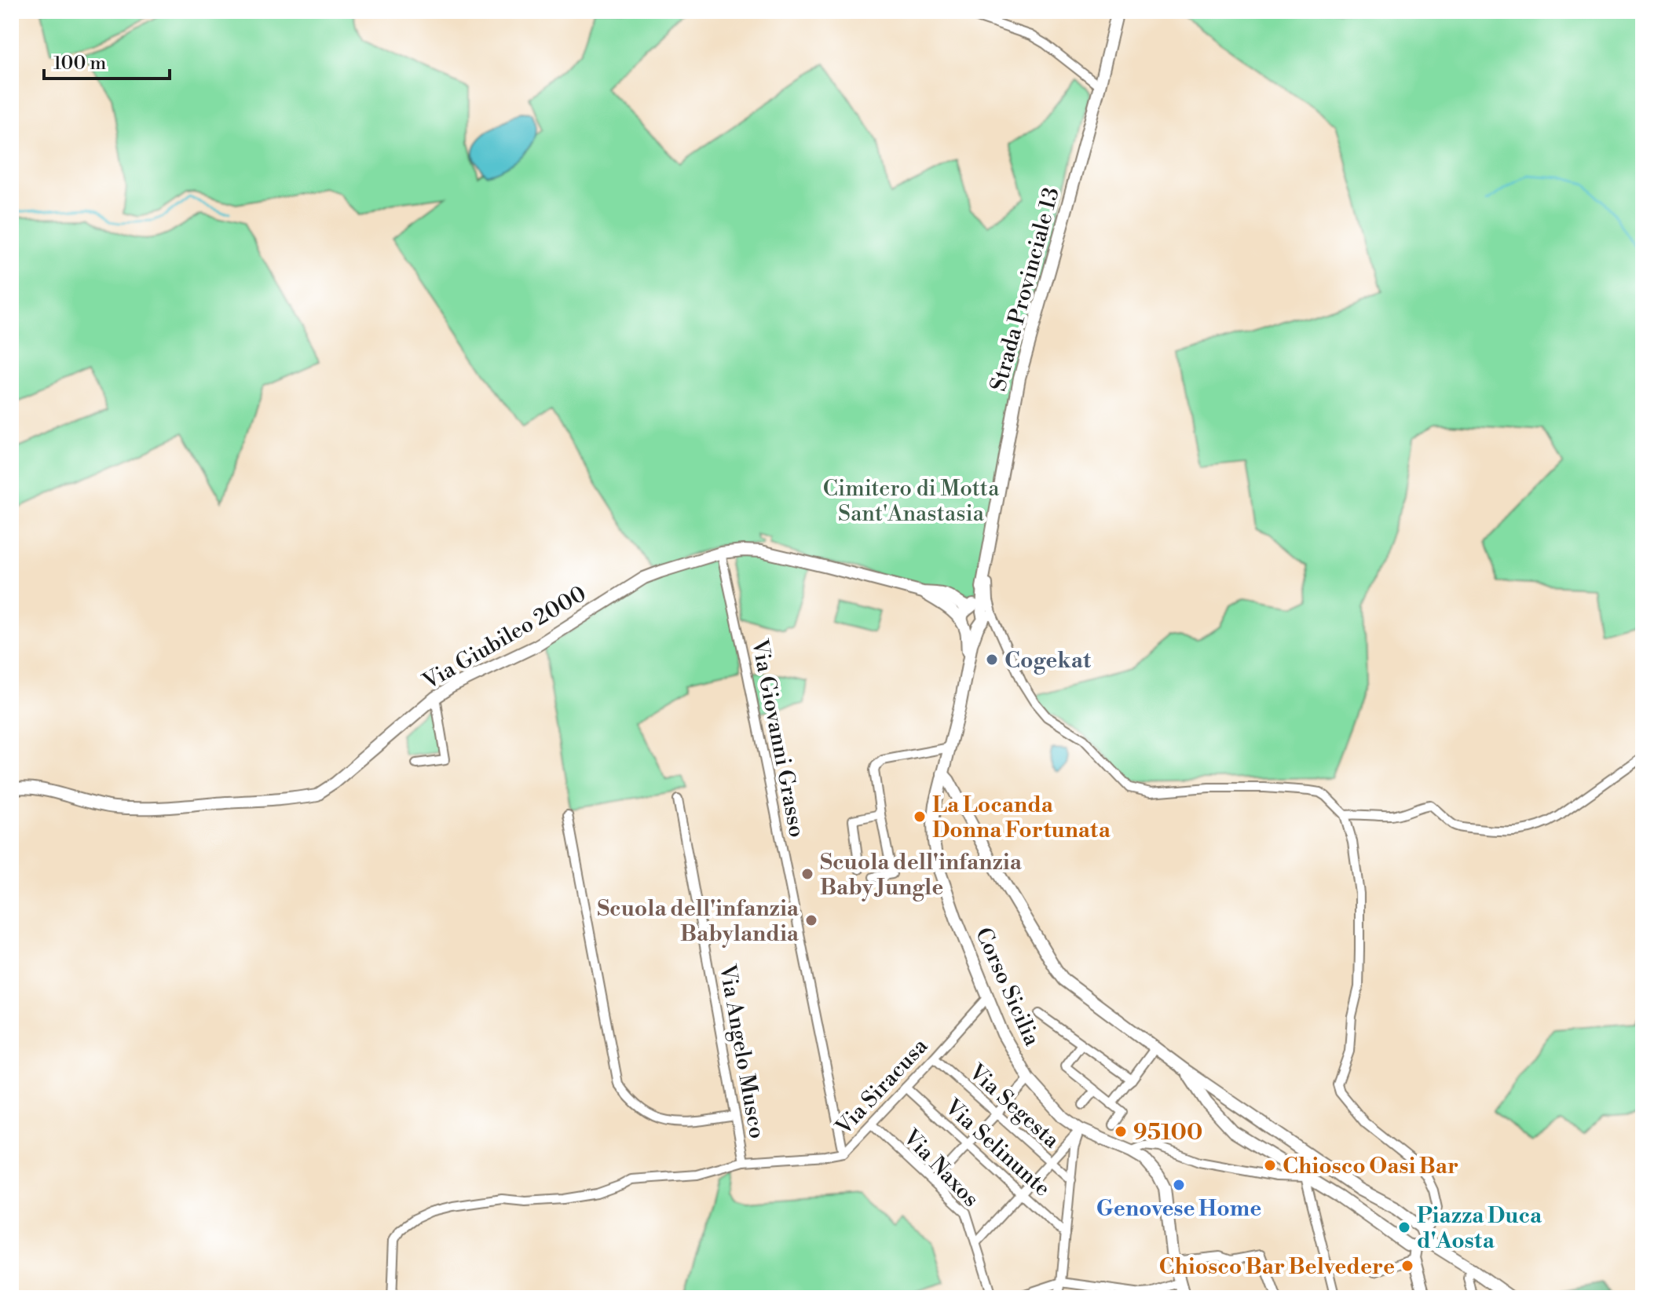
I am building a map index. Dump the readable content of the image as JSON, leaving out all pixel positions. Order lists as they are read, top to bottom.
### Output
{
  "streets": {
    "street": [
      "Strada Provinciale 13",
      "Via Giubileo 2000",
      "Via Giovanni Grasso",
      "Corso Sicilia",
      "Via Angelo Musco",
      "Via Siracusa",
      "Via Segesta",
      "Via Selinunte",
      "Via Naxos"
    ]
  },
  "crossings": [
    ["Via Giubileo 2000", "Via Giovanni Grasso"],
    ["Via Giovanni Grasso", "Via Siracusa"],
    ["Corso Sicilia", "Via Siracusa"],
    ["Via Angelo Musco", "Via Siracusa"],
    ["Via Siracusa", "Via Segesta"],
    ["Via Siracusa", "Via Selinunte"],
    ["Via Siracusa", "Via Naxos"]
  ],
  "parks": ["Cimitero di Motta Sant'Anastasia"],
  "places": [
    "Cogekat",
    "La Locanda Donna Fortunata",
    "Scuola dell'infanzia Baby Jungle",
    "Scuola dell'infanzia Babylandia",
    "95100",
    "Chiosco Oasi Bar",
    "Genovese Home",
    "Piazza Duca d'Aosta",
    "Chiosco Bar Belvedere"
  ],
  "scale_bar": "100 m"
}
